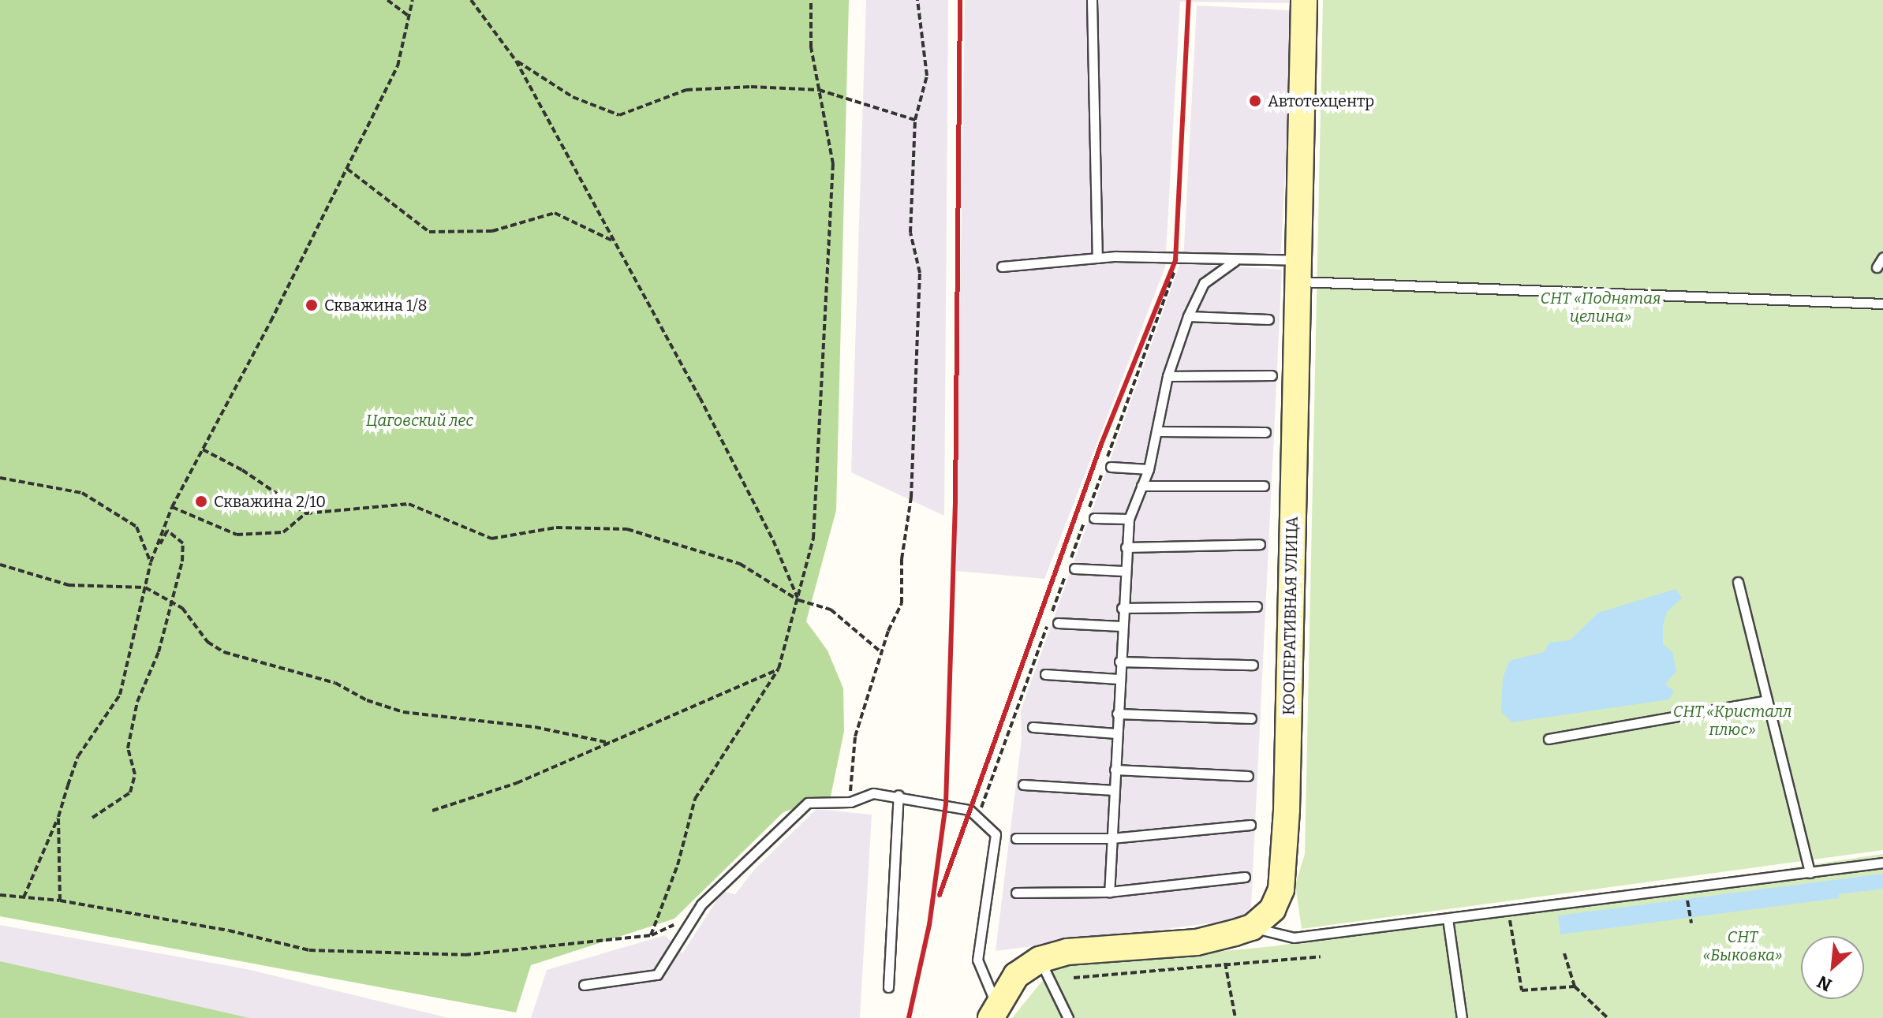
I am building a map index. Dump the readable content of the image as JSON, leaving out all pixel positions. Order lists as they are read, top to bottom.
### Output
{
  "streets": {
    "main road": ["КООПЕРАТИВНАЯ УЛИЦА"]
  },
  "parks": [
    "СНТ «Поднятая целина»",
    "Цаговский лес",
    "СНТ «Кристалл плюс»",
    "СНТ «Быковка»"
  ],
  "places": ["Автотехцентр", "Скважина 1/8", "Скважина 2/10"],
  "north": "bottom left"
}
